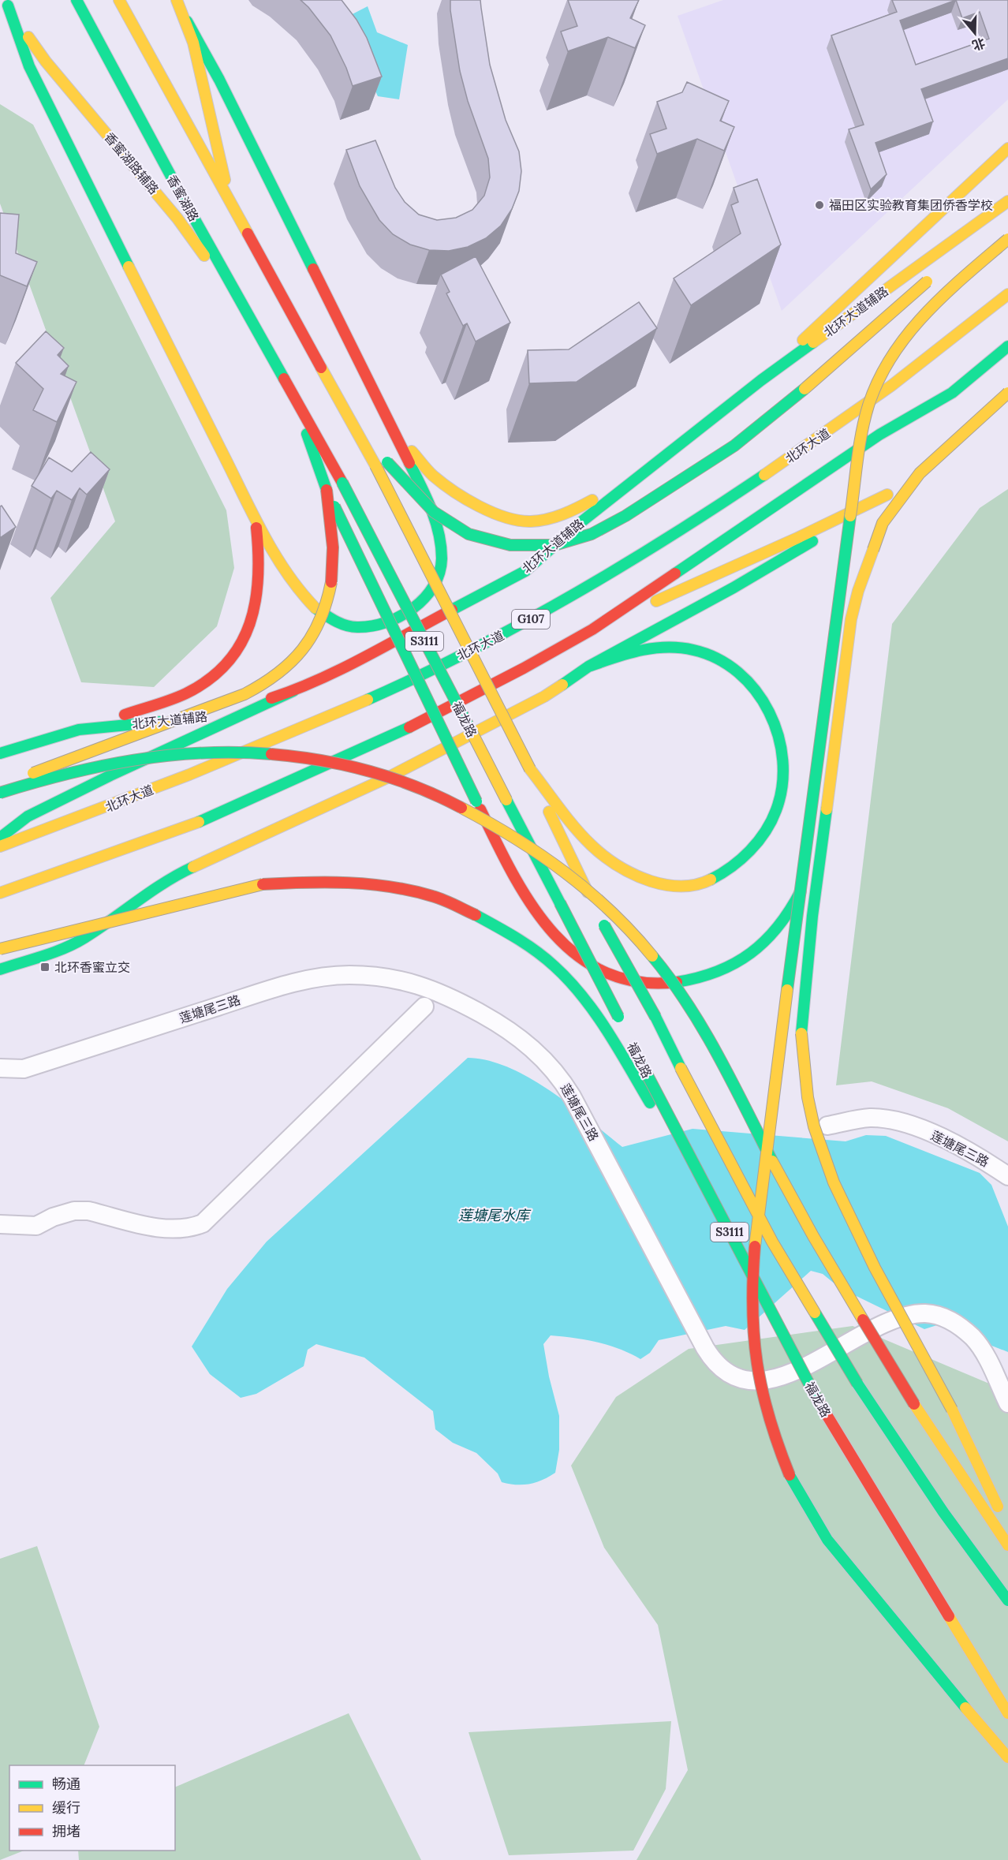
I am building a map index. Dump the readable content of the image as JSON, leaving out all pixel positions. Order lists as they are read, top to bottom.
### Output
{
  "streets": {
    "main road": [
      "香蜜湖路辅路",
      "香蜜湖路",
      "北环大道辅路",
      "北环大道",
      "G107",
      "S3111",
      "福龙路"
    ],
    "street": ["莲塘尾三路"]
  },
  "crossings": [
    ["香蜜湖路辅路", "香蜜湖路"],
    ["香蜜湖路", "福龙路"]
  ],
  "water": ["莲塘尾水库"],
  "places": {
    "other": ["福田区实验教育集团侨香学校"],
    "transit": ["北环香蜜立交"]
  },
  "legend": ["畅通", "缓行", "拥堵"],
  "north": "bottom"
}
